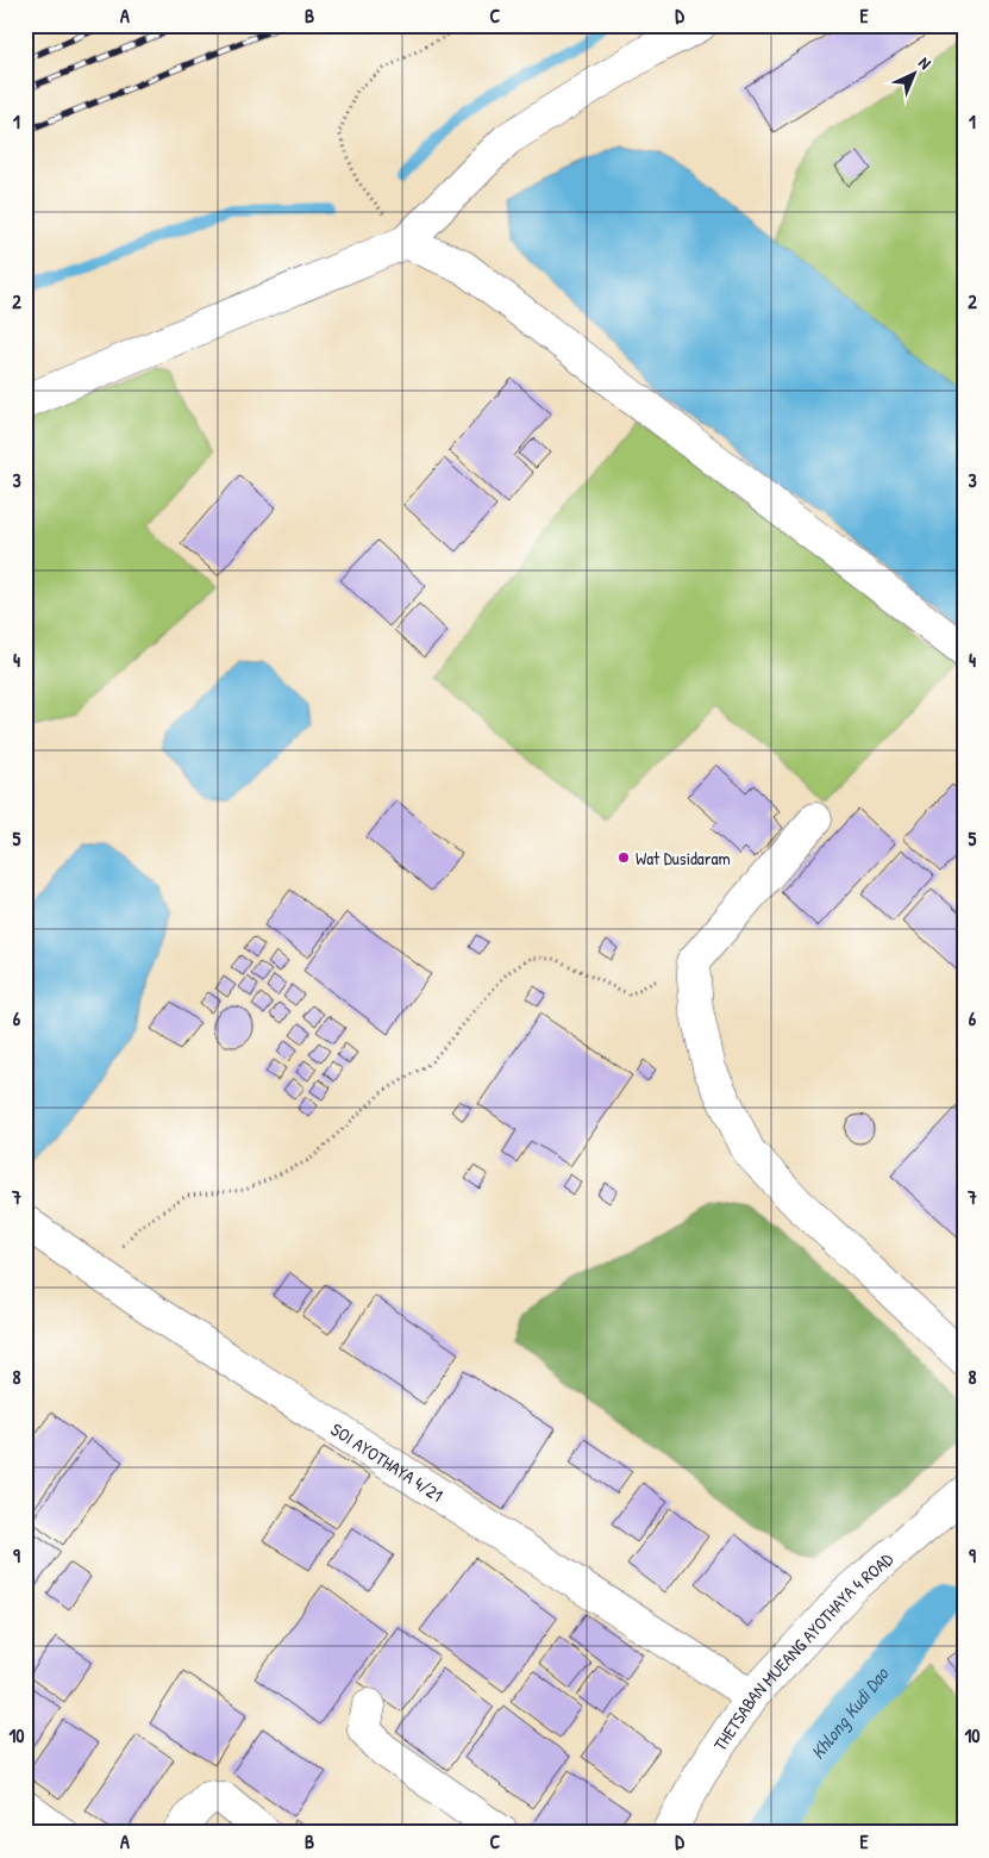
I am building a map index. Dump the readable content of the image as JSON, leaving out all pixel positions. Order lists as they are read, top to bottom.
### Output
{
  "streets": {
    "street": ["SOI AYOTHAYA 4/21", "THETSABAN MUEANG AYOTHAYA 4 ROAD"]
  },
  "crossings": [
    ["SOI AYOTHAYA 4/21", "THETSABAN MUEANG AYOTHAYA 4 ROAD"]
  ],
  "water": ["Khlong Kudi Dao"],
  "places": ["Wat Dusidaram"],
  "north": "top right",
  "grid": {
    "columns": [
      "A",
      "B",
      "C",
      "D",
      "E"
    ],
    "rows": [
      "1",
      "2",
      "3",
      "4",
      "5",
      "6",
      "7",
      "8",
      "9",
      "10"
    ]
  }
}
